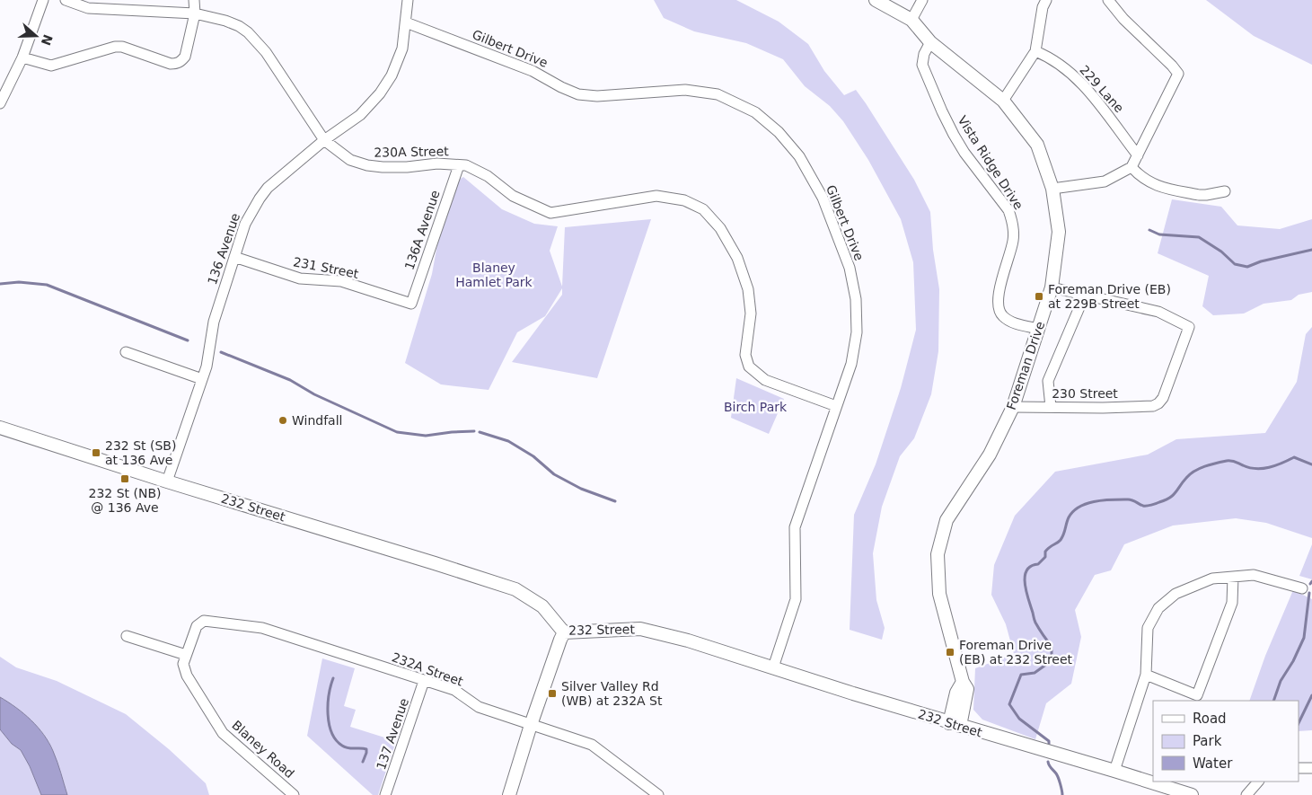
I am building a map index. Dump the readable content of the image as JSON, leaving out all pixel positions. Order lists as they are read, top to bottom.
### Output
{
  "streets": {
    "street": [
      "Gilbert Drive",
      "229 Lane",
      "230A Street",
      "Vista Ridge Drive",
      "136A Avenue",
      "136 Avenue",
      "231 Street",
      "Foreman Drive",
      "230 Street",
      "232 Street",
      "232A Street",
      "137 Avenue",
      "Blaney Road"
    ]
  },
  "crossings": [
    ["Gilbert Drive", "230A Street"],
    ["Gilbert Drive", "136 Avenue"],
    ["Gilbert Drive", "232 Street"],
    ["230A Street", "136A Avenue"],
    ["230A Street", "136 Avenue"],
    ["Vista Ridge Drive", "Foreman Drive"],
    ["136A Avenue", "231 Street"],
    ["136 Avenue", "231 Street"],
    ["136 Avenue", "232 Street"],
    ["Foreman Drive", "230 Street"],
    ["Foreman Drive", "232 Street"],
    ["232A Street", "137 Avenue"],
    ["232A Street", "Blaney Road"]
  ],
  "parks": ["Blaney Hamlet Park", "Birch Park"],
  "places": {
    "transit": [
      "Foreman Drive (EB) at 229B Street",
      "232 St (SB) at 136 Ave",
      "232 St (NB) @ 136 Ave",
      "Foreman Drive (EB) at 232 Street",
      "Silver Valley Rd (WB) at 232A St"
    ],
    "other": ["Windfall"]
  },
  "legend": ["Road", "Park", "Water"],
  "north": "right"
}
